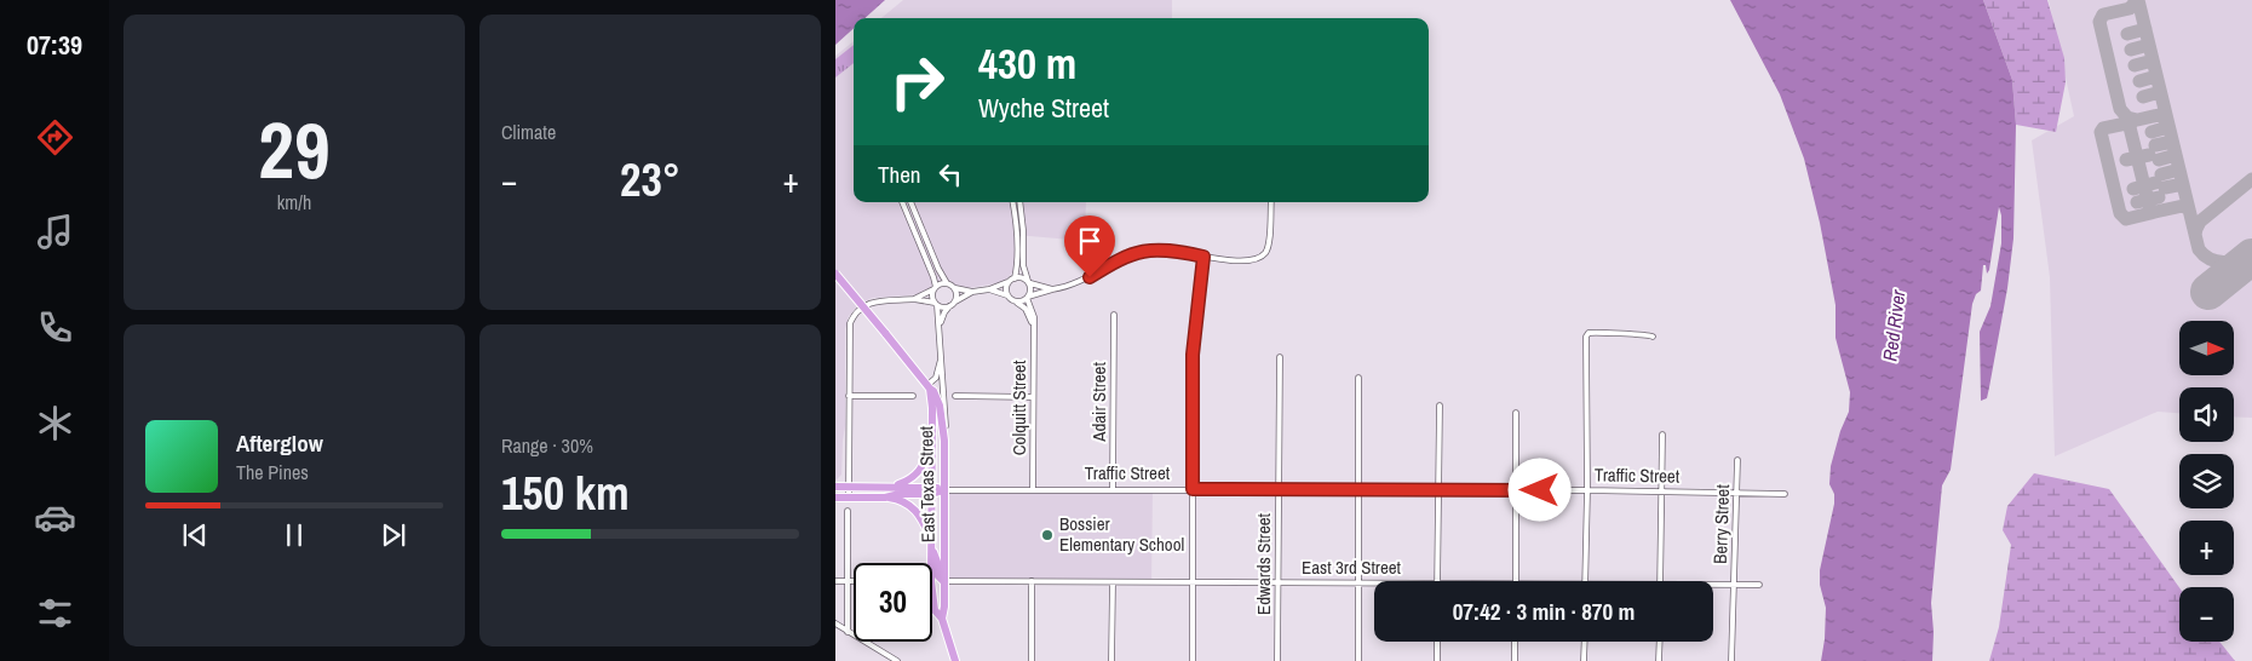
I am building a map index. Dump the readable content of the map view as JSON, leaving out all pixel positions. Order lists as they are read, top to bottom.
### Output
{
  "streets": {
    "main road": ["Traffic Street", "East Texas Street"],
    "street": [
      "Adair Street",
      "Colquitt Street",
      "Berry Street",
      "Edwards Street",
      "East 3rd Street"
    ]
  },
  "crossings": [
    ["Adair Street", "Traffic Street"],
    ["Colquitt Street", "Traffic Street"],
    ["Traffic Street", "East Texas Street"],
    ["Traffic Street", "Berry Street"],
    ["Traffic Street", "Edwards Street"],
    ["East Texas Street", "East 3rd Street"],
    ["Berry Street", "East 3rd Street"],
    ["Edwards Street", "East 3rd Street"]
  ],
  "water": ["Red River"],
  "places": ["Bossier Elementary School"],
  "north": "right",
  "page": {
    "tabs": "07:39",
    "tile": [
      ["29", "km/h"],
      "Climate",
      ["Range · 30%", "150 km"]
    ],
    "turn": ["430 m", "Wyche Street"],
    "then": "Then",
    "heat": ["−", "23°", "+"],
    "map_buttons": ["+", "−"],
    "song": ["Afterglow", "The Pines"],
    "limit": "30",
    "trip": "07:42 · 3 min · 870 m"
  }
}
